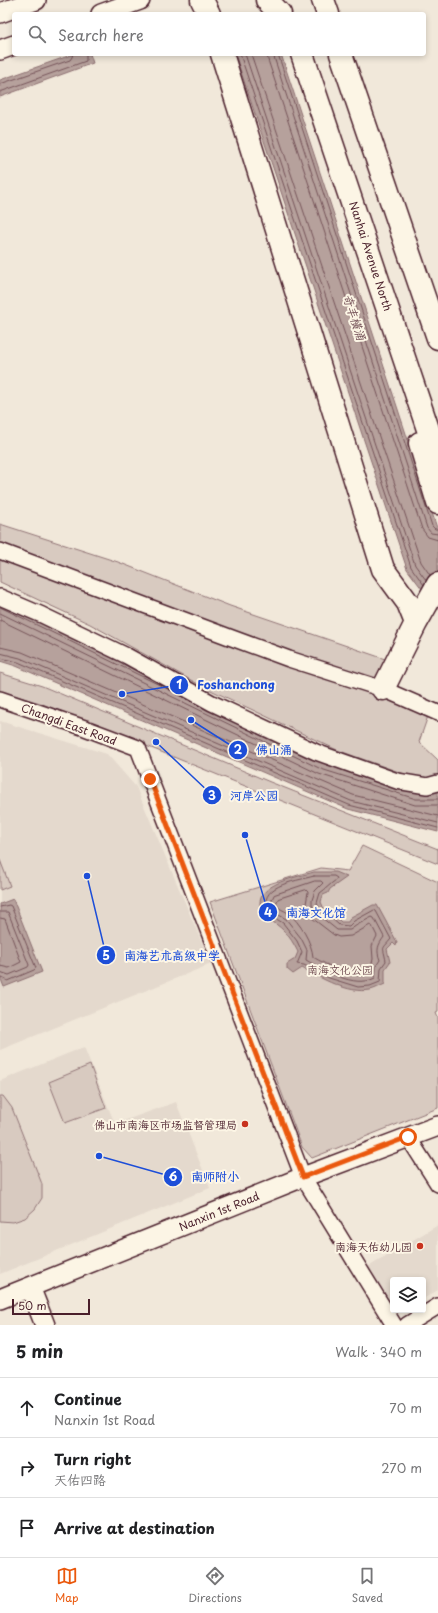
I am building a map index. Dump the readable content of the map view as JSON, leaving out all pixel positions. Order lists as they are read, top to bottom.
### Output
{
  "streets": {
    "highway": ["Nanhai Avenue North"],
    "main road": ["Nanxin 1st Road"],
    "street": ["Changdi East Road"]
  },
  "crossings": [
    ["Changdi East Road", "Nanxin 1st Road"]
  ],
  "water": ["奇丰横涌"],
  "parks": ["南海文化公园"],
  "places": [
    "Foshanchong",
    "佛山涌",
    "河岸公园",
    "南海文化馆",
    "南海艺术高级中学",
    "佛山市南海区市场监督管理局",
    "南师附小",
    "南海天佑幼儿园"
  ],
  "scale_bar": "50 m",
  "page": {
    "search": "Search here",
    "scale": "50 m",
    "heading": ["5 min", "Walk · 340 m"],
    "list": [
      ["Continue", "Nanxin 1st Road", "70 m"],
      ["Turn right", "天佑四路", "270 m"],
      "Arrive at destination"
    ],
    "nav": ["Map", "Directions", "Saved"]
  }
}
